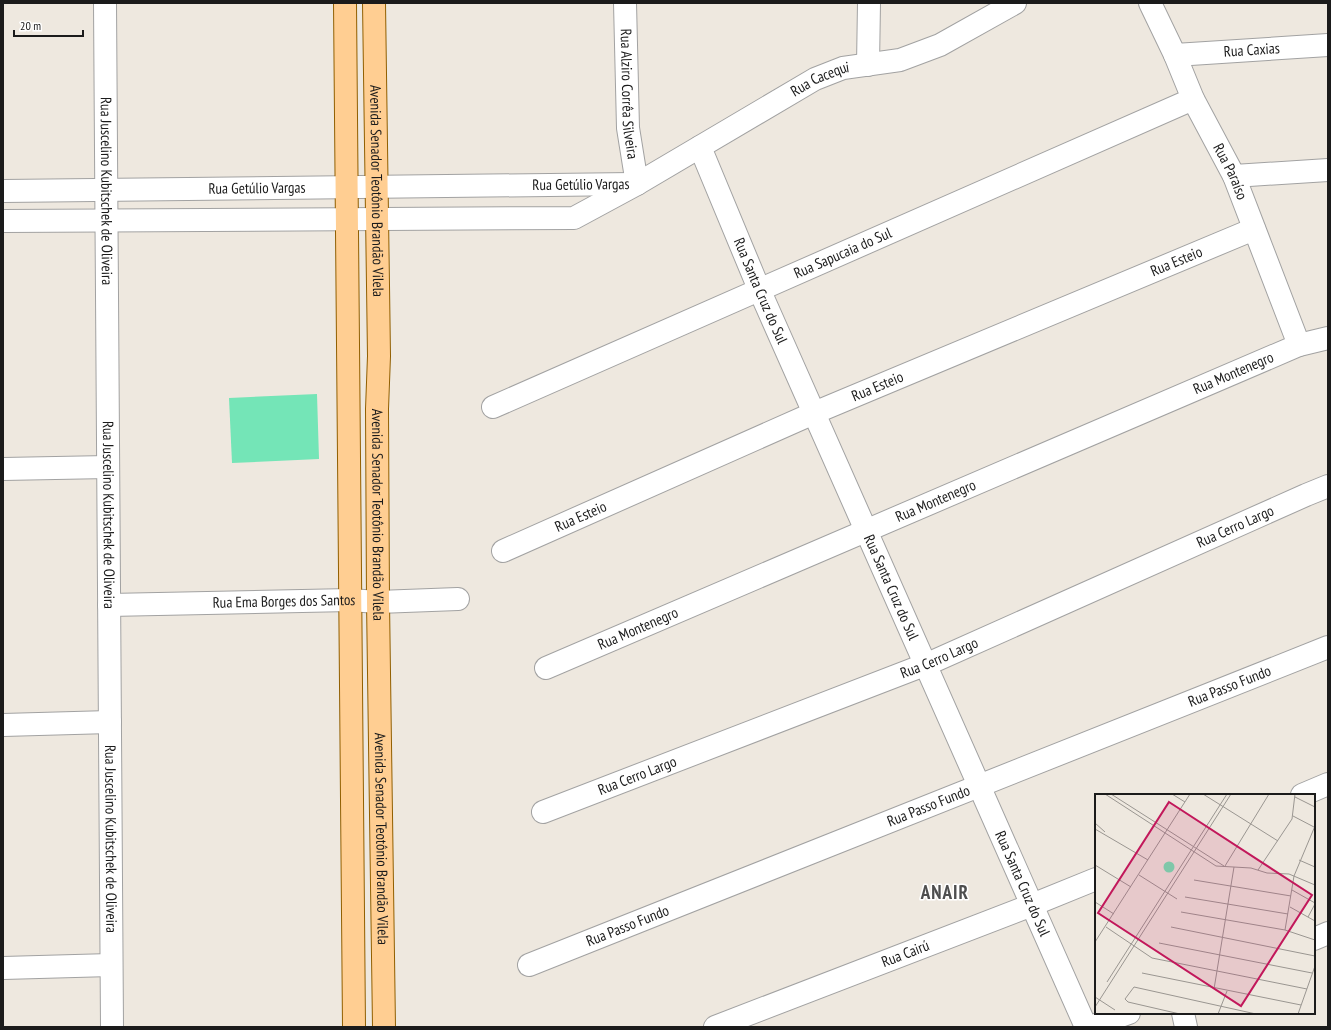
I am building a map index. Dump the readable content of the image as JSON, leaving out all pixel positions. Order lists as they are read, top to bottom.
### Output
{
  "streets": {
    "main road": ["Avenida Senador Teotônio Brandão Vilela"],
    "street": [
      "Rua Caxias",
      "Rua Cacequi",
      "Rua Alziro Corrêa Silveira",
      "Rua Paraíso",
      "Rua Getúlio Vargas",
      "Rua Juscelino Kubitschek de Oliveira",
      "Rua Sapucaia do Sul",
      "Rua Esteio",
      "Rua Santa Cruz do Sul",
      "Rua Montenegro",
      "Rua Cerro Largo",
      "Rua Ema Borges dos Santos",
      "Rua Passo Fundo",
      "Rua Cairú"
    ]
  },
  "crossings": [
    ["Rua Caxias", "Rua Paraíso"],
    ["Rua Cacequi", "Rua Alziro Corrêa Silveira"],
    ["Rua Cacequi", "Rua Getúlio Vargas"],
    ["Rua Cacequi", "Rua Santa Cruz do Sul"],
    ["Rua Alziro Corrêa Silveira", "Rua Getúlio Vargas"],
    ["Rua Paraíso", "Rua Sapucaia do Sul"],
    ["Rua Paraíso", "Rua Esteio"],
    ["Rua Paraíso", "Rua Montenegro"],
    ["Rua Getúlio Vargas", "Rua Juscelino Kubitschek de Oliveira"],
    ["Rua Getúlio Vargas", "Avenida Senador Teotônio Brandão Vilela"],
    ["Rua Juscelino Kubitschek de Oliveira", "Rua Ema Borges dos Santos"],
    ["Avenida Senador Teotônio Brandão Vilela", "Rua Ema Borges dos Santos"],
    ["Rua Sapucaia do Sul", "Rua Santa Cruz do Sul"],
    ["Rua Esteio", "Rua Santa Cruz do Sul"],
    ["Rua Santa Cruz do Sul", "Rua Montenegro"],
    ["Rua Santa Cruz do Sul", "Rua Cerro Largo"],
    ["Rua Santa Cruz do Sul", "Rua Passo Fundo"],
    ["Rua Santa Cruz do Sul", "Rua Cairú"]
  ],
  "districts": ["ANAIR"],
  "scale_bar": "20 m"
}
